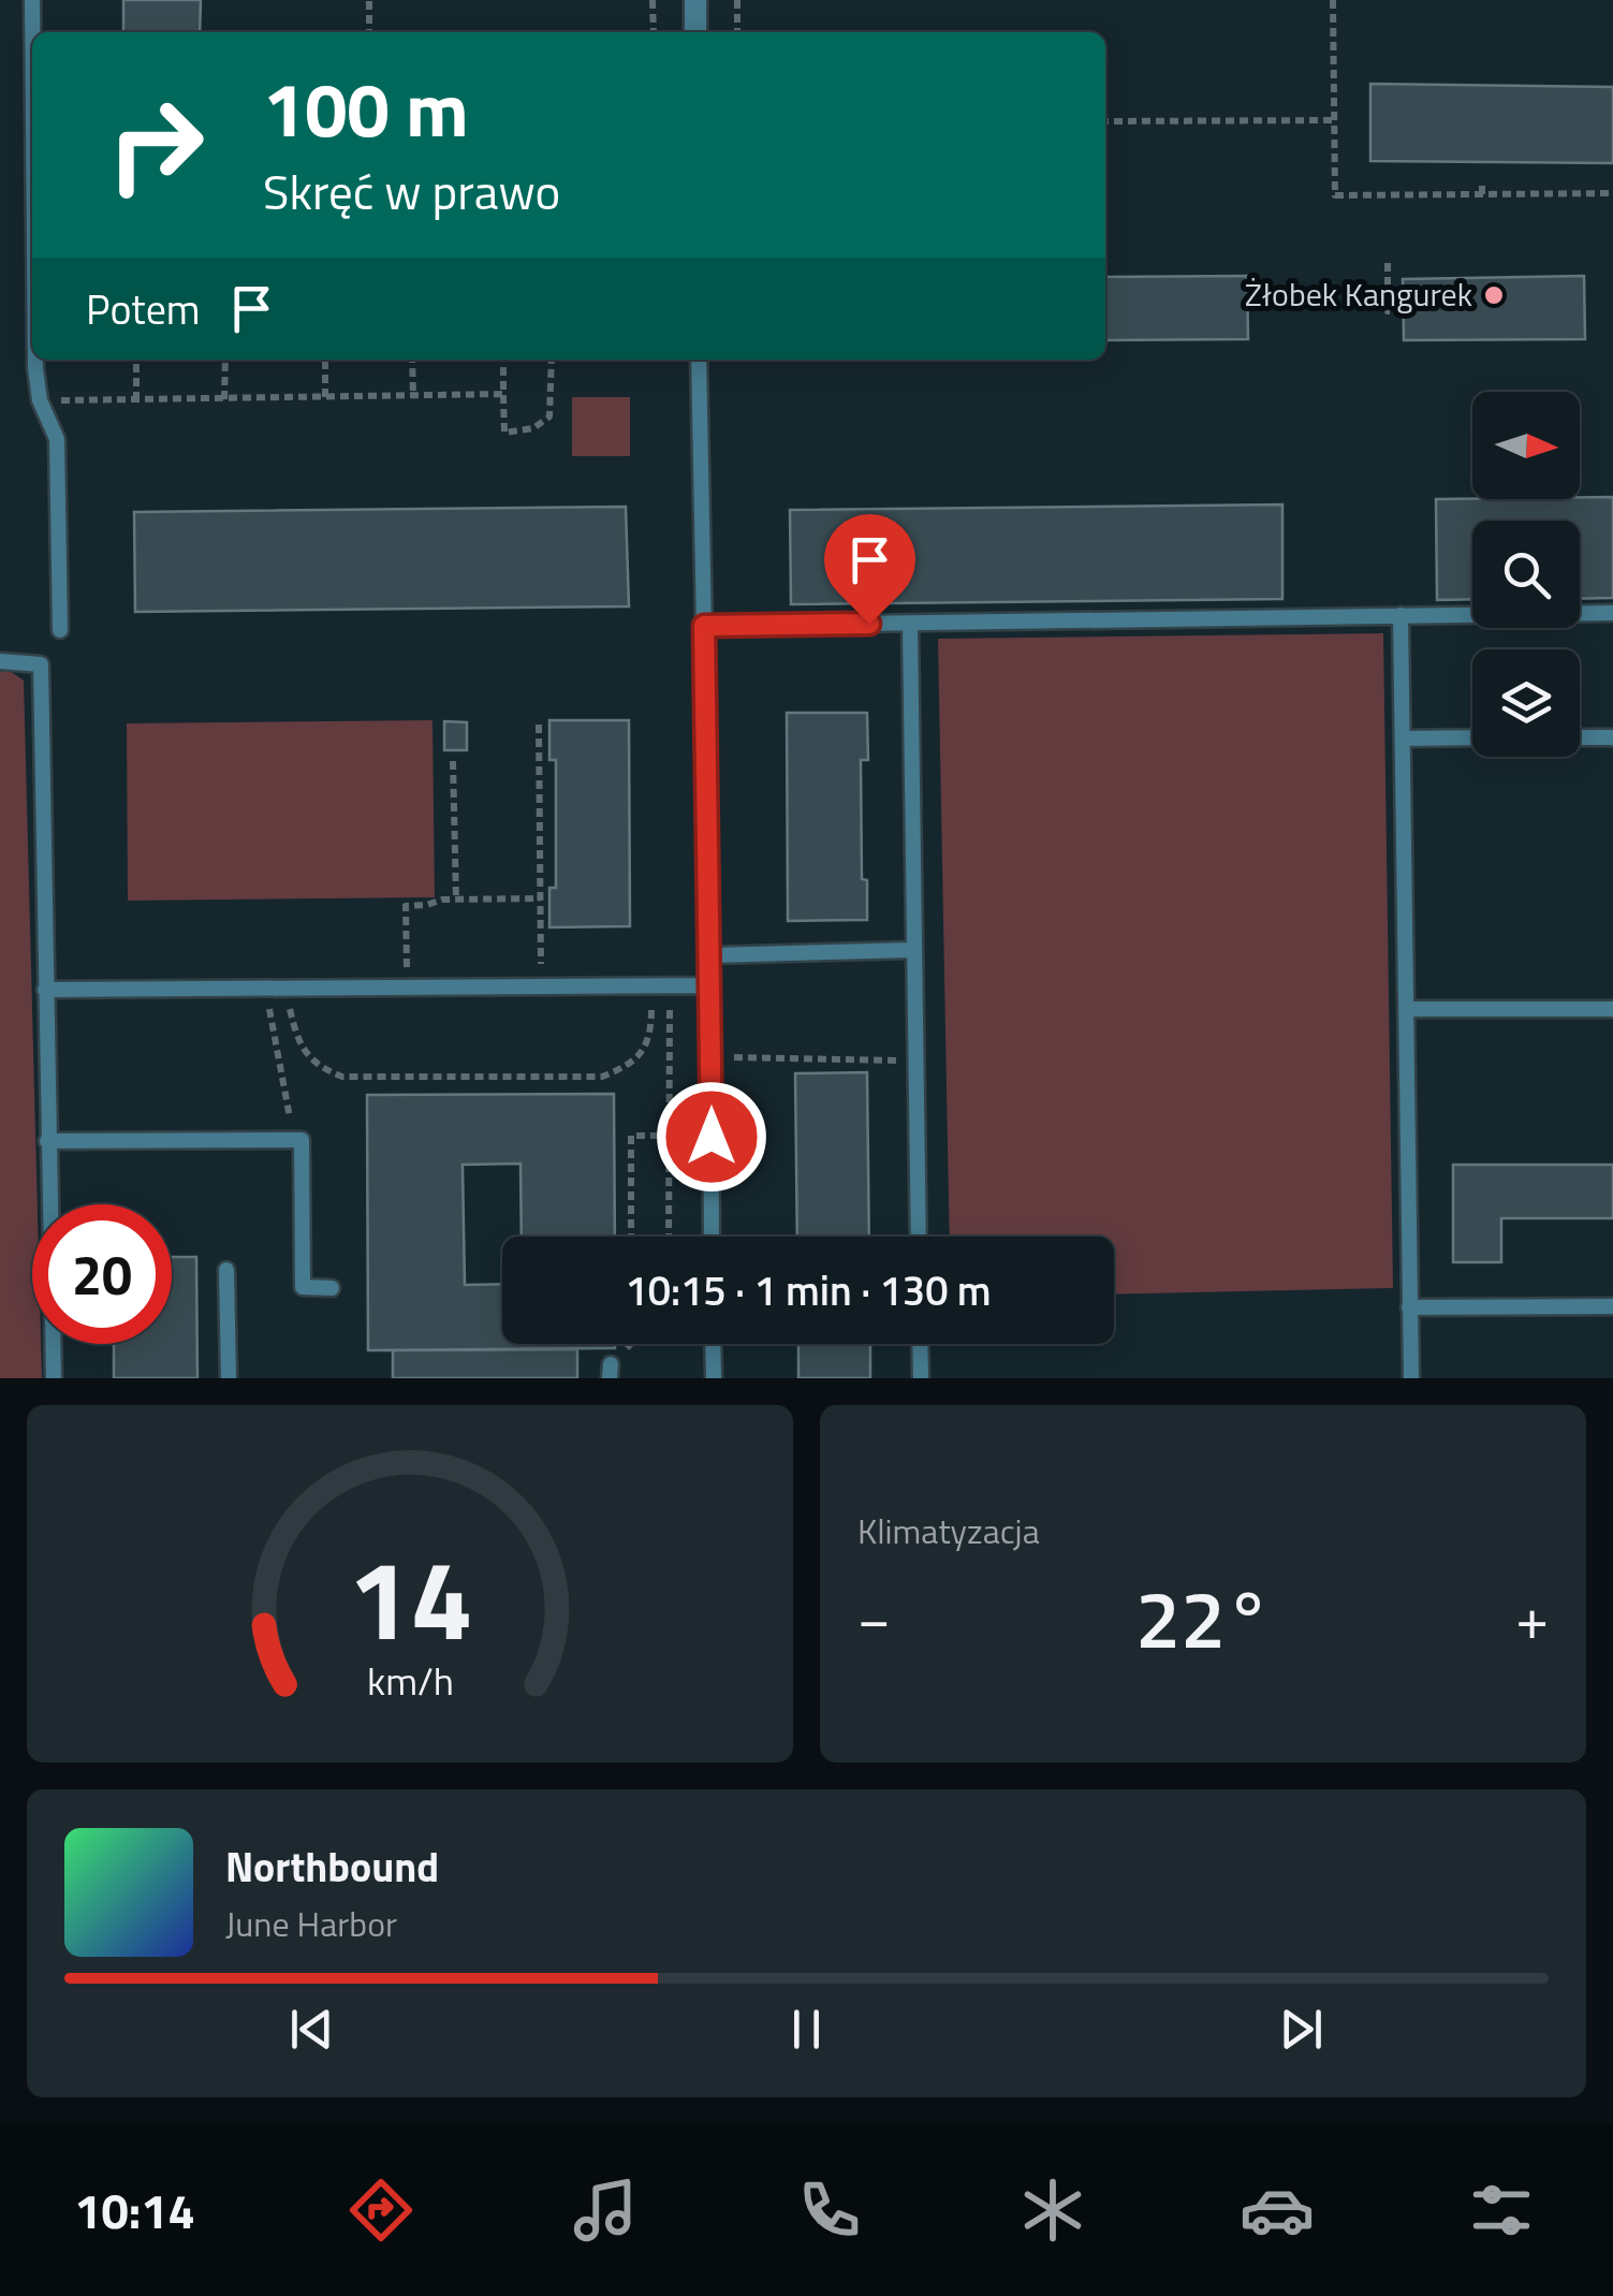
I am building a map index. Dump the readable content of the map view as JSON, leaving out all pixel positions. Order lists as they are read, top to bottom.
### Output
{
  "places": ["Żłobek Kangurek"],
  "north": "right",
  "page": {
    "turn": ["100 m", "Skręć w prawo"],
    "then": "Potem",
    "limit": "20",
    "trip": "10:15 · 1 min · 130 m",
    "tile": "Klimatyzacja",
    "heat": ["−", "22°", "+"],
    "song": ["Northbound", "June Harbor"],
    "tabs": "10:14",
    "gauge": ["14", "km/h"]
  }
}
